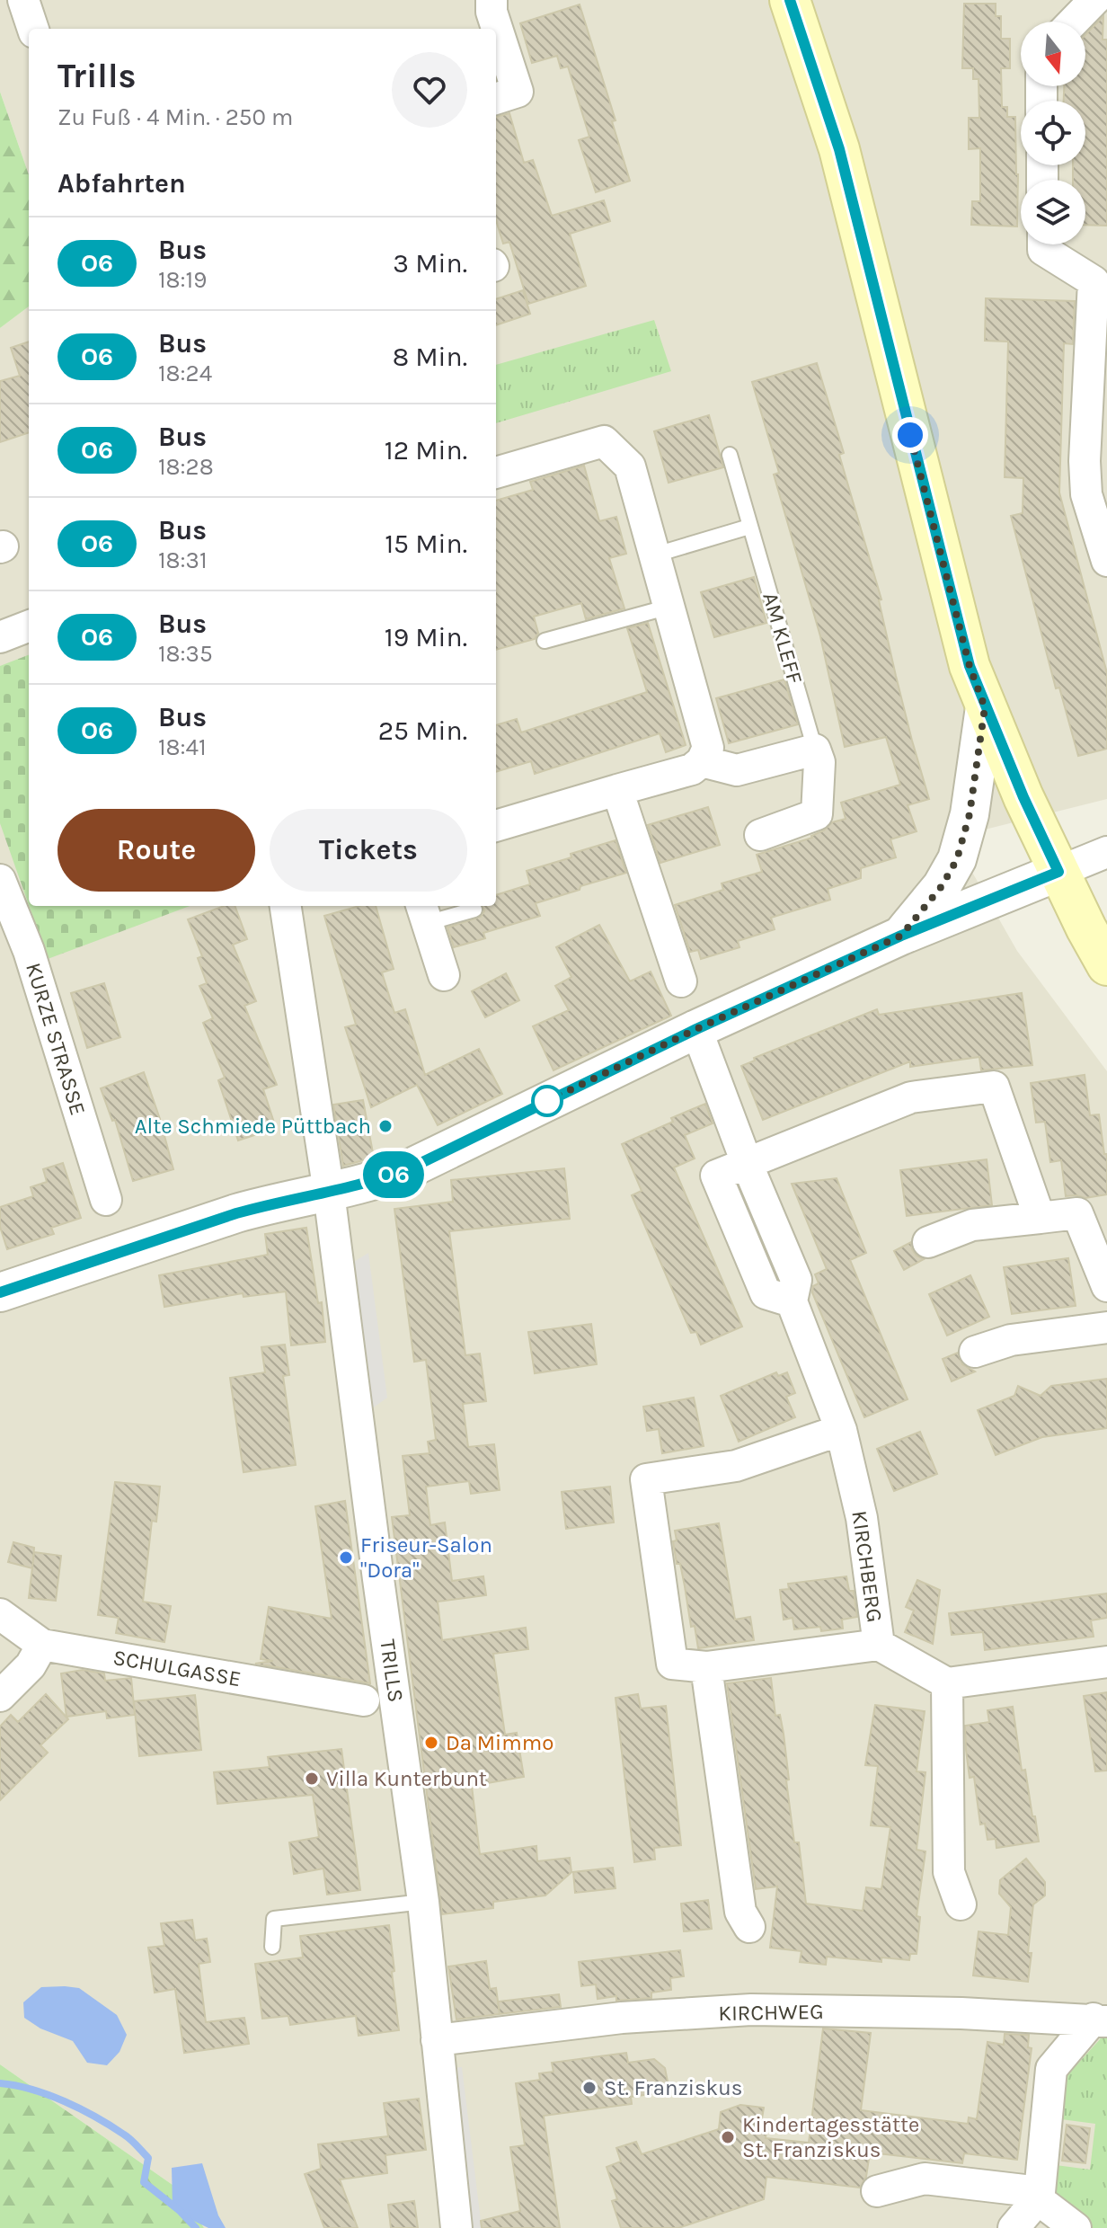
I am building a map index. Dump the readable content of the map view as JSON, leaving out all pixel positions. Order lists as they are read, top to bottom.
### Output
{
  "streets": {
    "street": [
      "AM KLEFF",
      "KURZE STRASSE",
      "KIRCHBERG",
      "SCHULGASSE",
      "TRILLS",
      "KIRCHWEG"
    ]
  },
  "crossings": [
    ["TRILLS", "KIRCHWEG"]
  ],
  "places": [
    "Alte Schmiede Püttbach",
    "Friseur-Salon \"Dora\"",
    "Da Mimmo",
    "Villa Kunterbunt",
    "St. Franziskus",
    "Kindertagesstätte St. Franziskus"
  ],
  "lines": ["bus line O6"],
  "north": "bottom",
  "page": {
    "on_map": "O6",
    "heading": [
      ["Trills", "Zu Fuß · 4 Min. · 250 m"],
      "Abfahrten"
    ],
    "list": [
      {
        "mark": "O6",
        "name": "Bus",
        "note": "18:19",
        "value": "3 Min."
      },
      {
        "mark": "O6",
        "name": "Bus",
        "note": "18:24",
        "value": "8 Min."
      },
      {
        "mark": "O6",
        "name": "Bus",
        "note": "18:28",
        "value": "12 Min."
      },
      {
        "mark": "O6",
        "name": "Bus",
        "note": "18:31",
        "value": "15 Min."
      },
      {
        "mark": "O6",
        "name": "Bus",
        "note": "18:35",
        "value": "19 Min."
      },
      {
        "mark": "O6",
        "name": "Bus",
        "note": "18:41",
        "value": "25 Min."
      }
    ],
    "buttons": ["Route", "Tickets"]
  }
}
